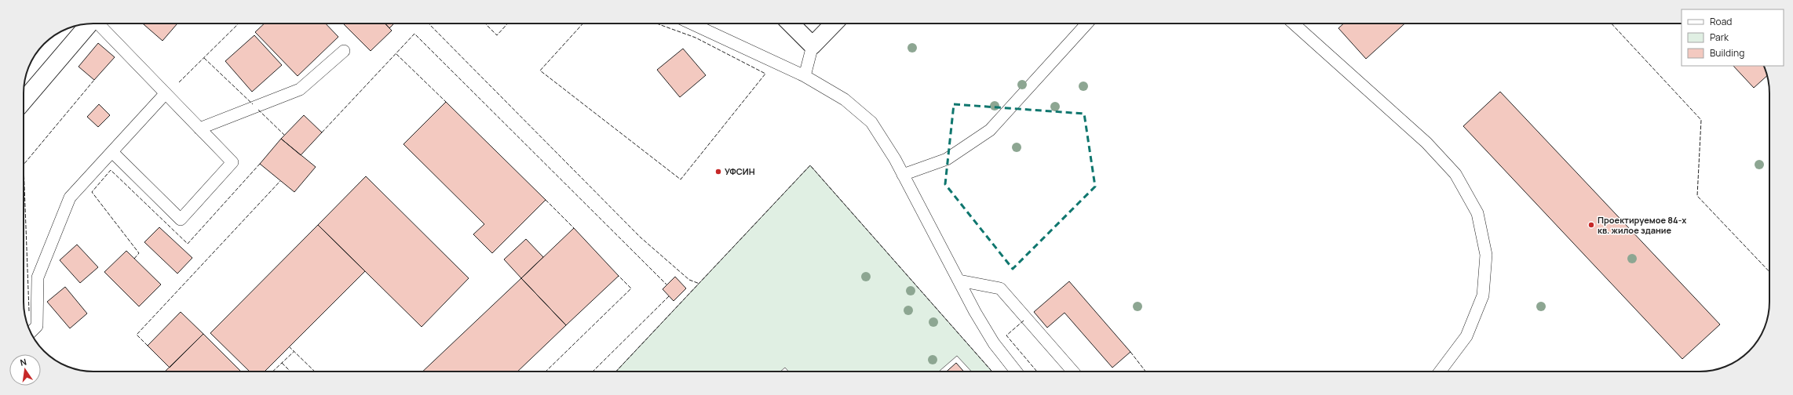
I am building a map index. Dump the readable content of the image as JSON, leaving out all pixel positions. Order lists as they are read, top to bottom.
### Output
{
  "places": ["УФСИН", "Проектируемое 84-х кв. жилое здание"],
  "legend": ["Road", "Park", "Building"],
  "north": "top"
}
